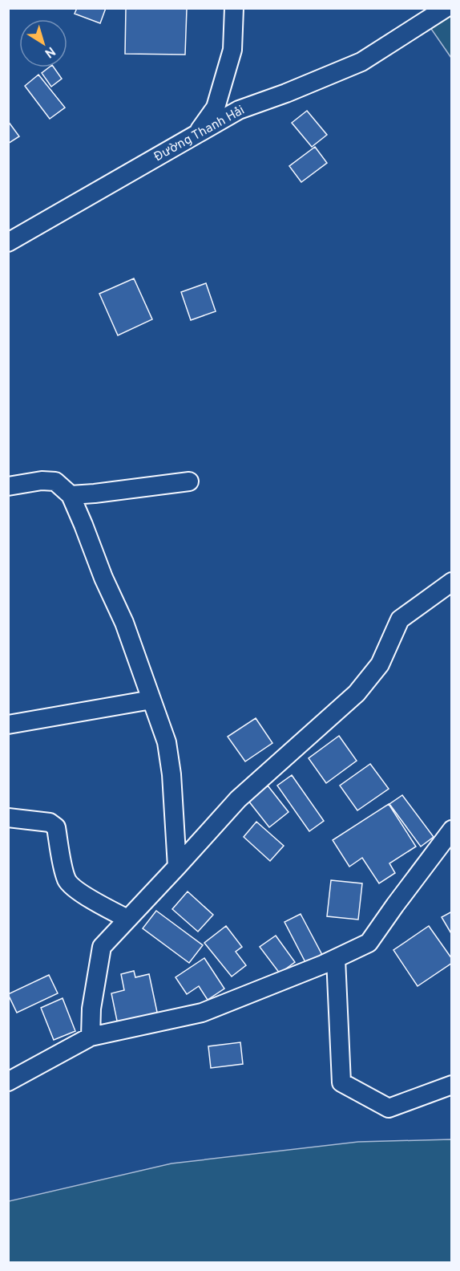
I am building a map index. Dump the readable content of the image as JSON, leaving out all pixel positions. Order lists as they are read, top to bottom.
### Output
{
  "streets": {
    "street": ["Đường Thanh Hải"]
  },
  "north": "bottom right"
}
